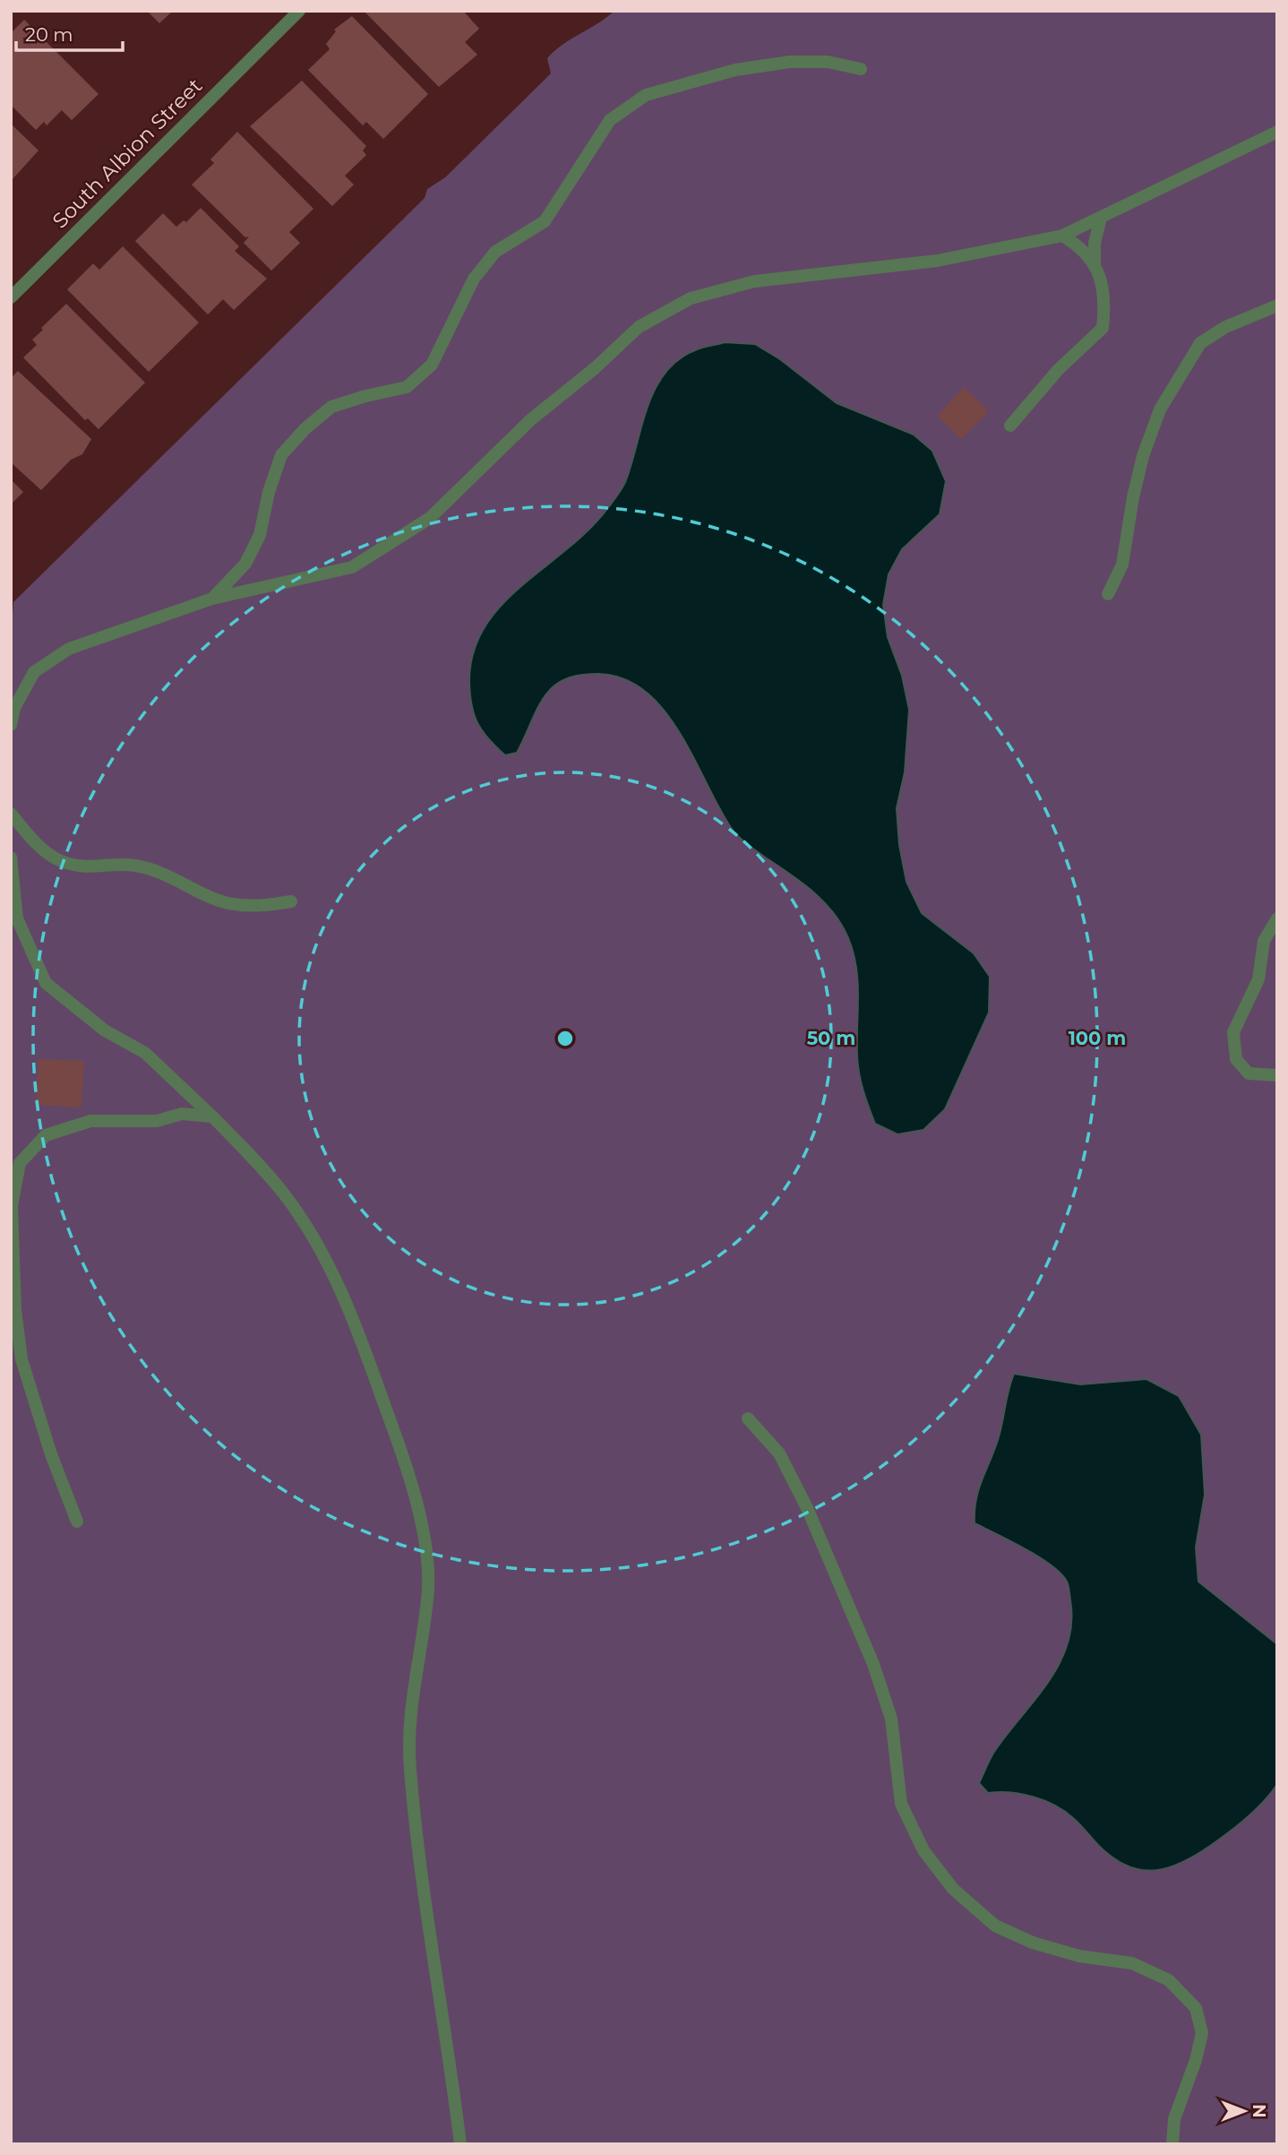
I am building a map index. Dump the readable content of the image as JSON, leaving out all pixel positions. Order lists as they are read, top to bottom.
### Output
{
  "streets": {
    "street": ["South Albion Street"]
  },
  "scale_bar": "20 m",
  "north": "right",
  "rings": ["50 m", "100 m"]
}
